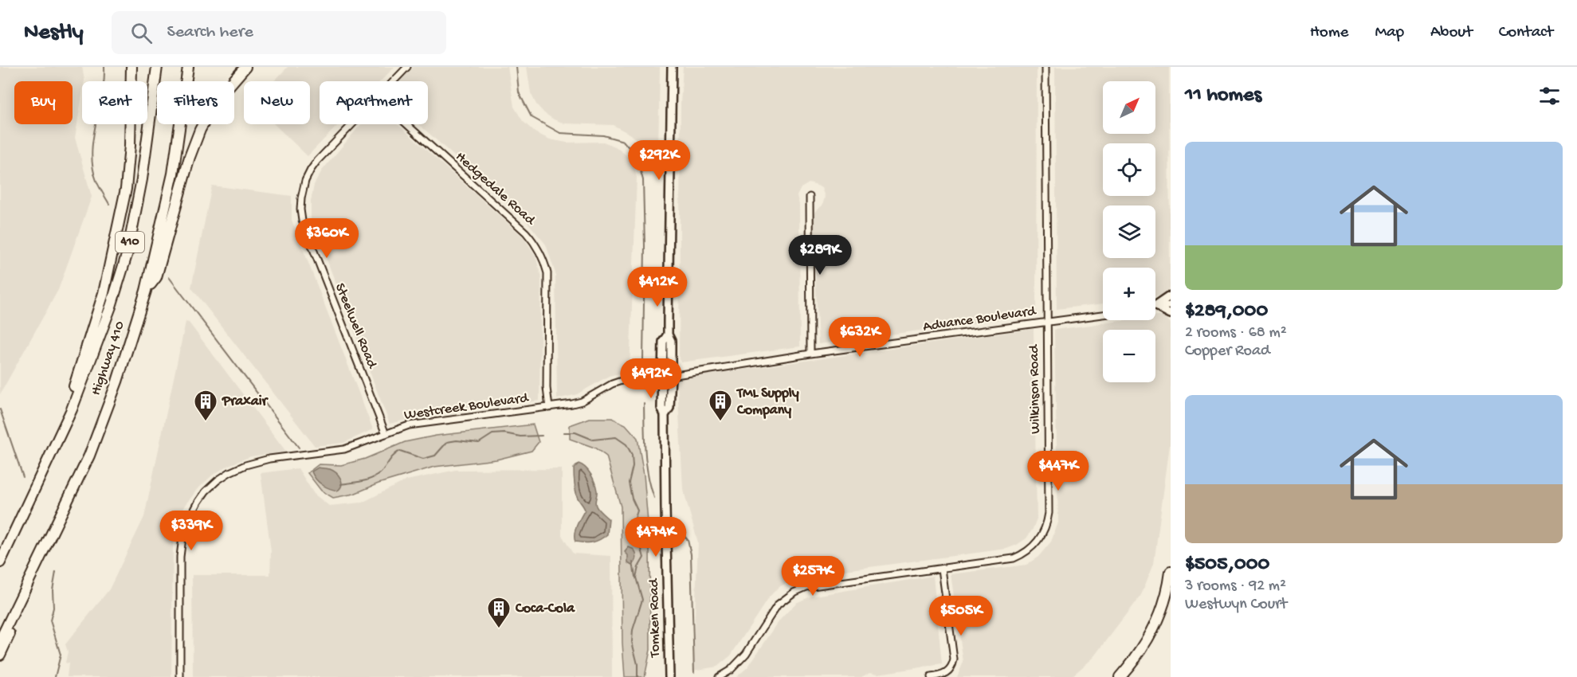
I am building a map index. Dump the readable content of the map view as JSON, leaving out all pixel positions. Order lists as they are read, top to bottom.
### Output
{
  "streets": {
    "highway": ["410", "Highway 410"],
    "main road": ["Tomken Road"],
    "street": [
      "Hedgedale Road",
      "Advance Boulevard",
      "Steelwell Road",
      "Wilkinson Road",
      "Westcreek Boulevard"
    ]
  },
  "crossings": [
    ["Hedgedale Road", "Westcreek Boulevard"],
    ["Advance Boulevard", "Wilkinson Road"],
    ["Advance Boulevard", "Westcreek Boulevard"],
    ["Advance Boulevard", "Tomken Road"],
    ["Steelwell Road", "Westcreek Boulevard"],
    ["Westcreek Boulevard", "Tomken Road"]
  ],
  "places": {
    "building": ["Praxair", "TML Supply Company", "Coca-Cola"]
  },
  "north": "top right",
  "page": {
    "header": "Nestly",
    "search": "Search here",
    "nav": [
      "Home",
      "Map",
      "About",
      "Contact"
    ],
    "heading": "11 homes",
    "map_buttons": ["+", "−"],
    "chip": [
      "Buy",
      "Rent",
      "Filters",
      "New",
      "Apartment"
    ],
    "list": [
      {
        "name": "$289,000",
        "note": "2 rooms · 68 m² · Copper Road"
      },
      {
        "name": "$505,000",
        "note": "3 rooms · 92 m² · Westwyn Court"
      }
    ],
    "price": [
      "$292K",
      "$360K",
      "$289K",
      "$412K",
      "$632K",
      "$492K",
      "$447K",
      "$339K",
      "$474K",
      "$257K",
      "$505K"
    ]
  }
}
